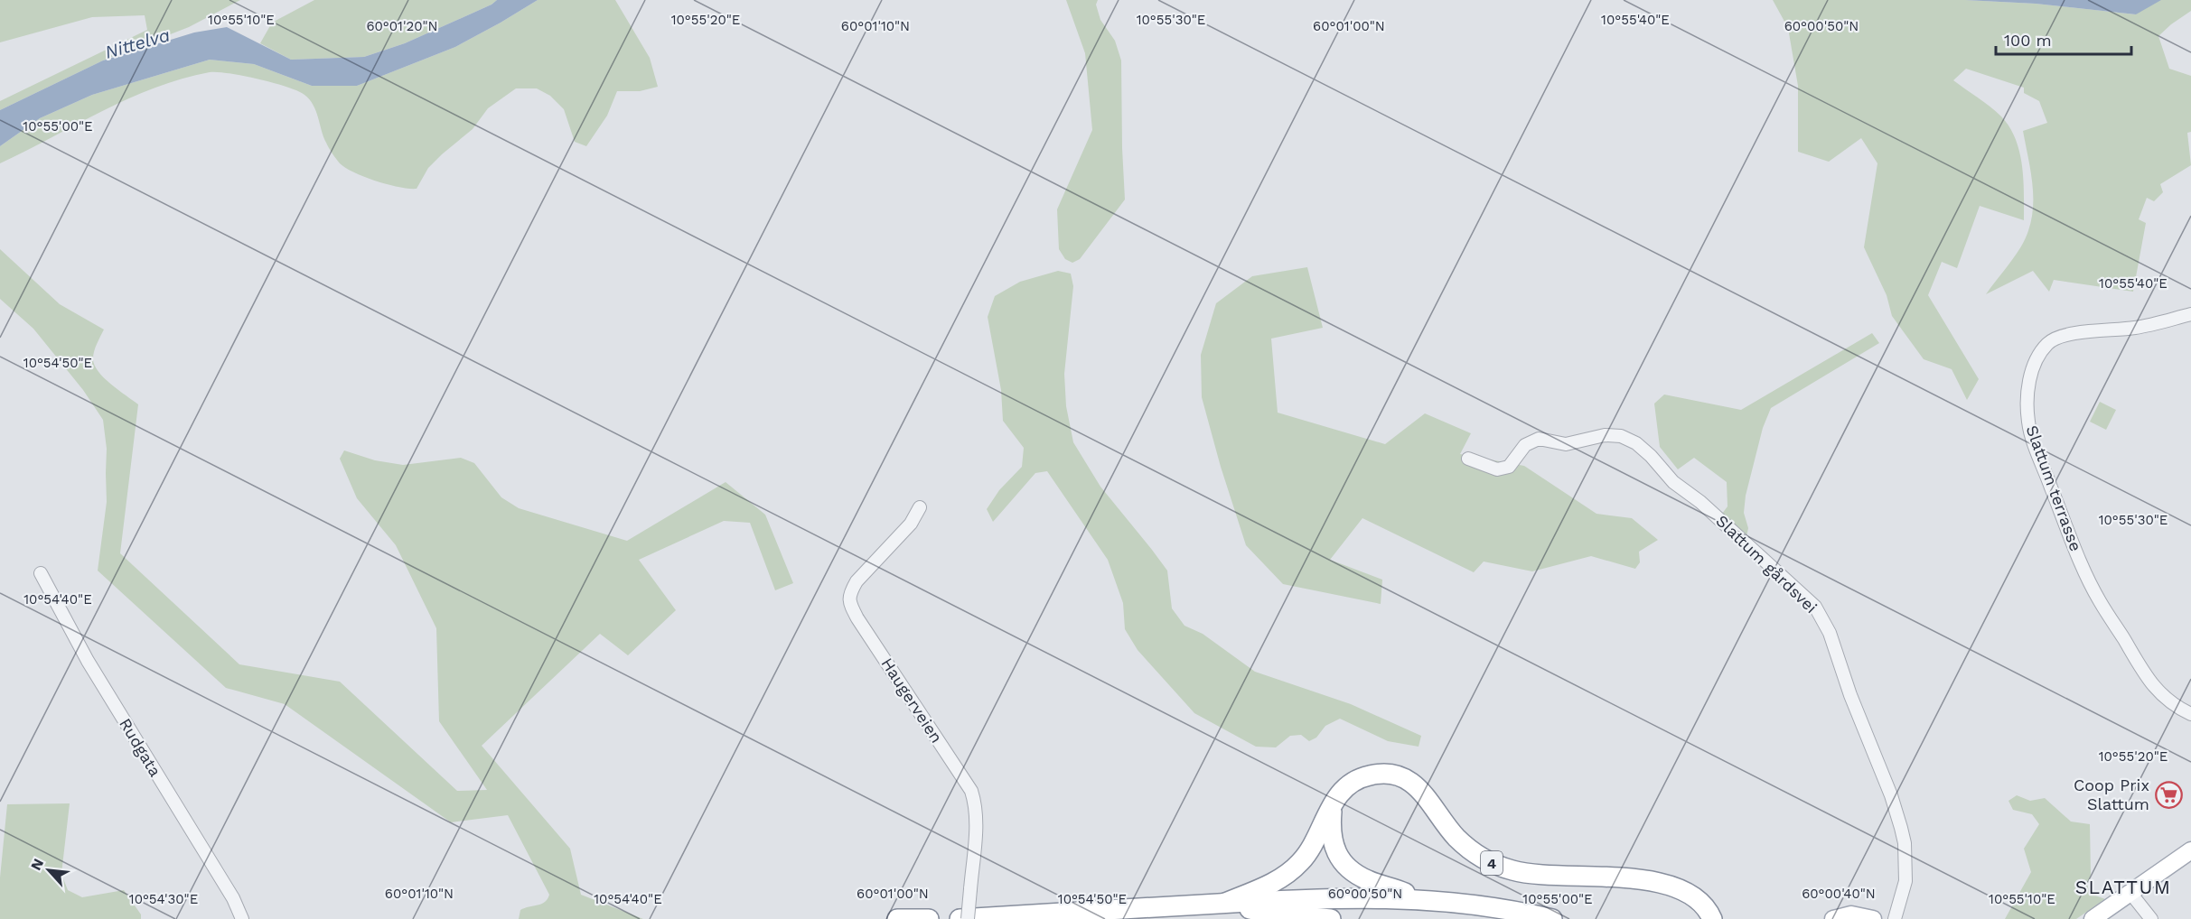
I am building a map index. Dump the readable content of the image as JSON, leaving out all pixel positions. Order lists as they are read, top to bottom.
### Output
{
  "streets": {
    "highway": ["4"],
    "street": [
      "Slattum terrasse",
      "Slattum gårdsvei",
      "Haugerveien",
      "Rudgata"
    ]
  },
  "districts": ["SLATTUM"],
  "water": ["Nittelva"],
  "places": {
    "supermarket": ["Coop Prix Slattum"]
  },
  "scale_bar": "100 m",
  "north": "top left",
  "coordinates": [
    "10°55'20\"E",
    "10°55'40\"E",
    "10°55'10\"E",
    "10°55'30\"E",
    "60°01'20\"N",
    "60°01'10\"N",
    "60°01'00\"N",
    "60°00'50\"N",
    "10°55'00\"E",
    "10°54'50\"E",
    "10°54'40\"E",
    "60°00'40\"N",
    "10°54'30\"E"
  ]
}
